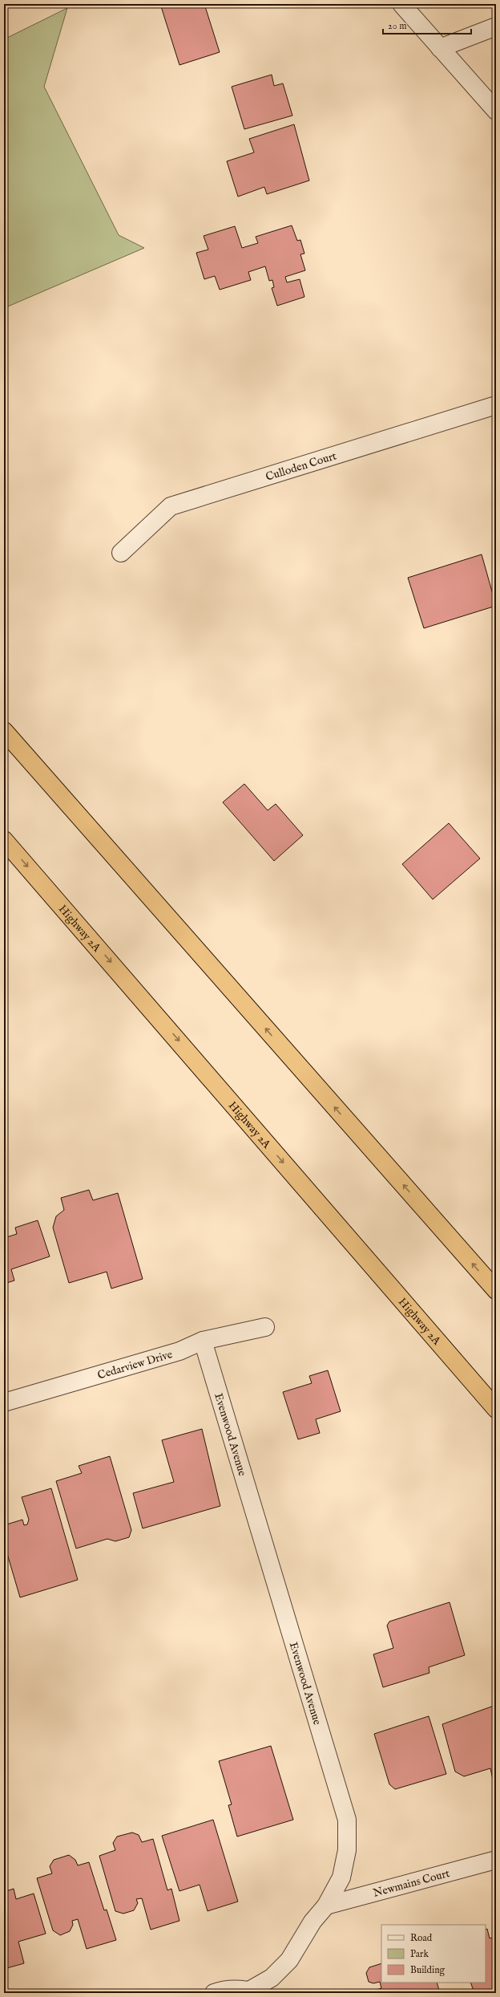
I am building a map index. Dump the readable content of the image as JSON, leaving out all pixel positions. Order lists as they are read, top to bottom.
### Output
{
  "streets": {
    "highway": ["Highway 2A"],
    "street": [
      "Culloden Court",
      "Cedarview Drive",
      "Evenwood Avenue",
      "Newmains Court"
    ]
  },
  "crossings": [
    ["Cedarview Drive", "Evenwood Avenue"],
    ["Evenwood Avenue", "Newmains Court"]
  ],
  "legend": ["Road", "Park", "Building"],
  "scale_bar": "20 m"
}
